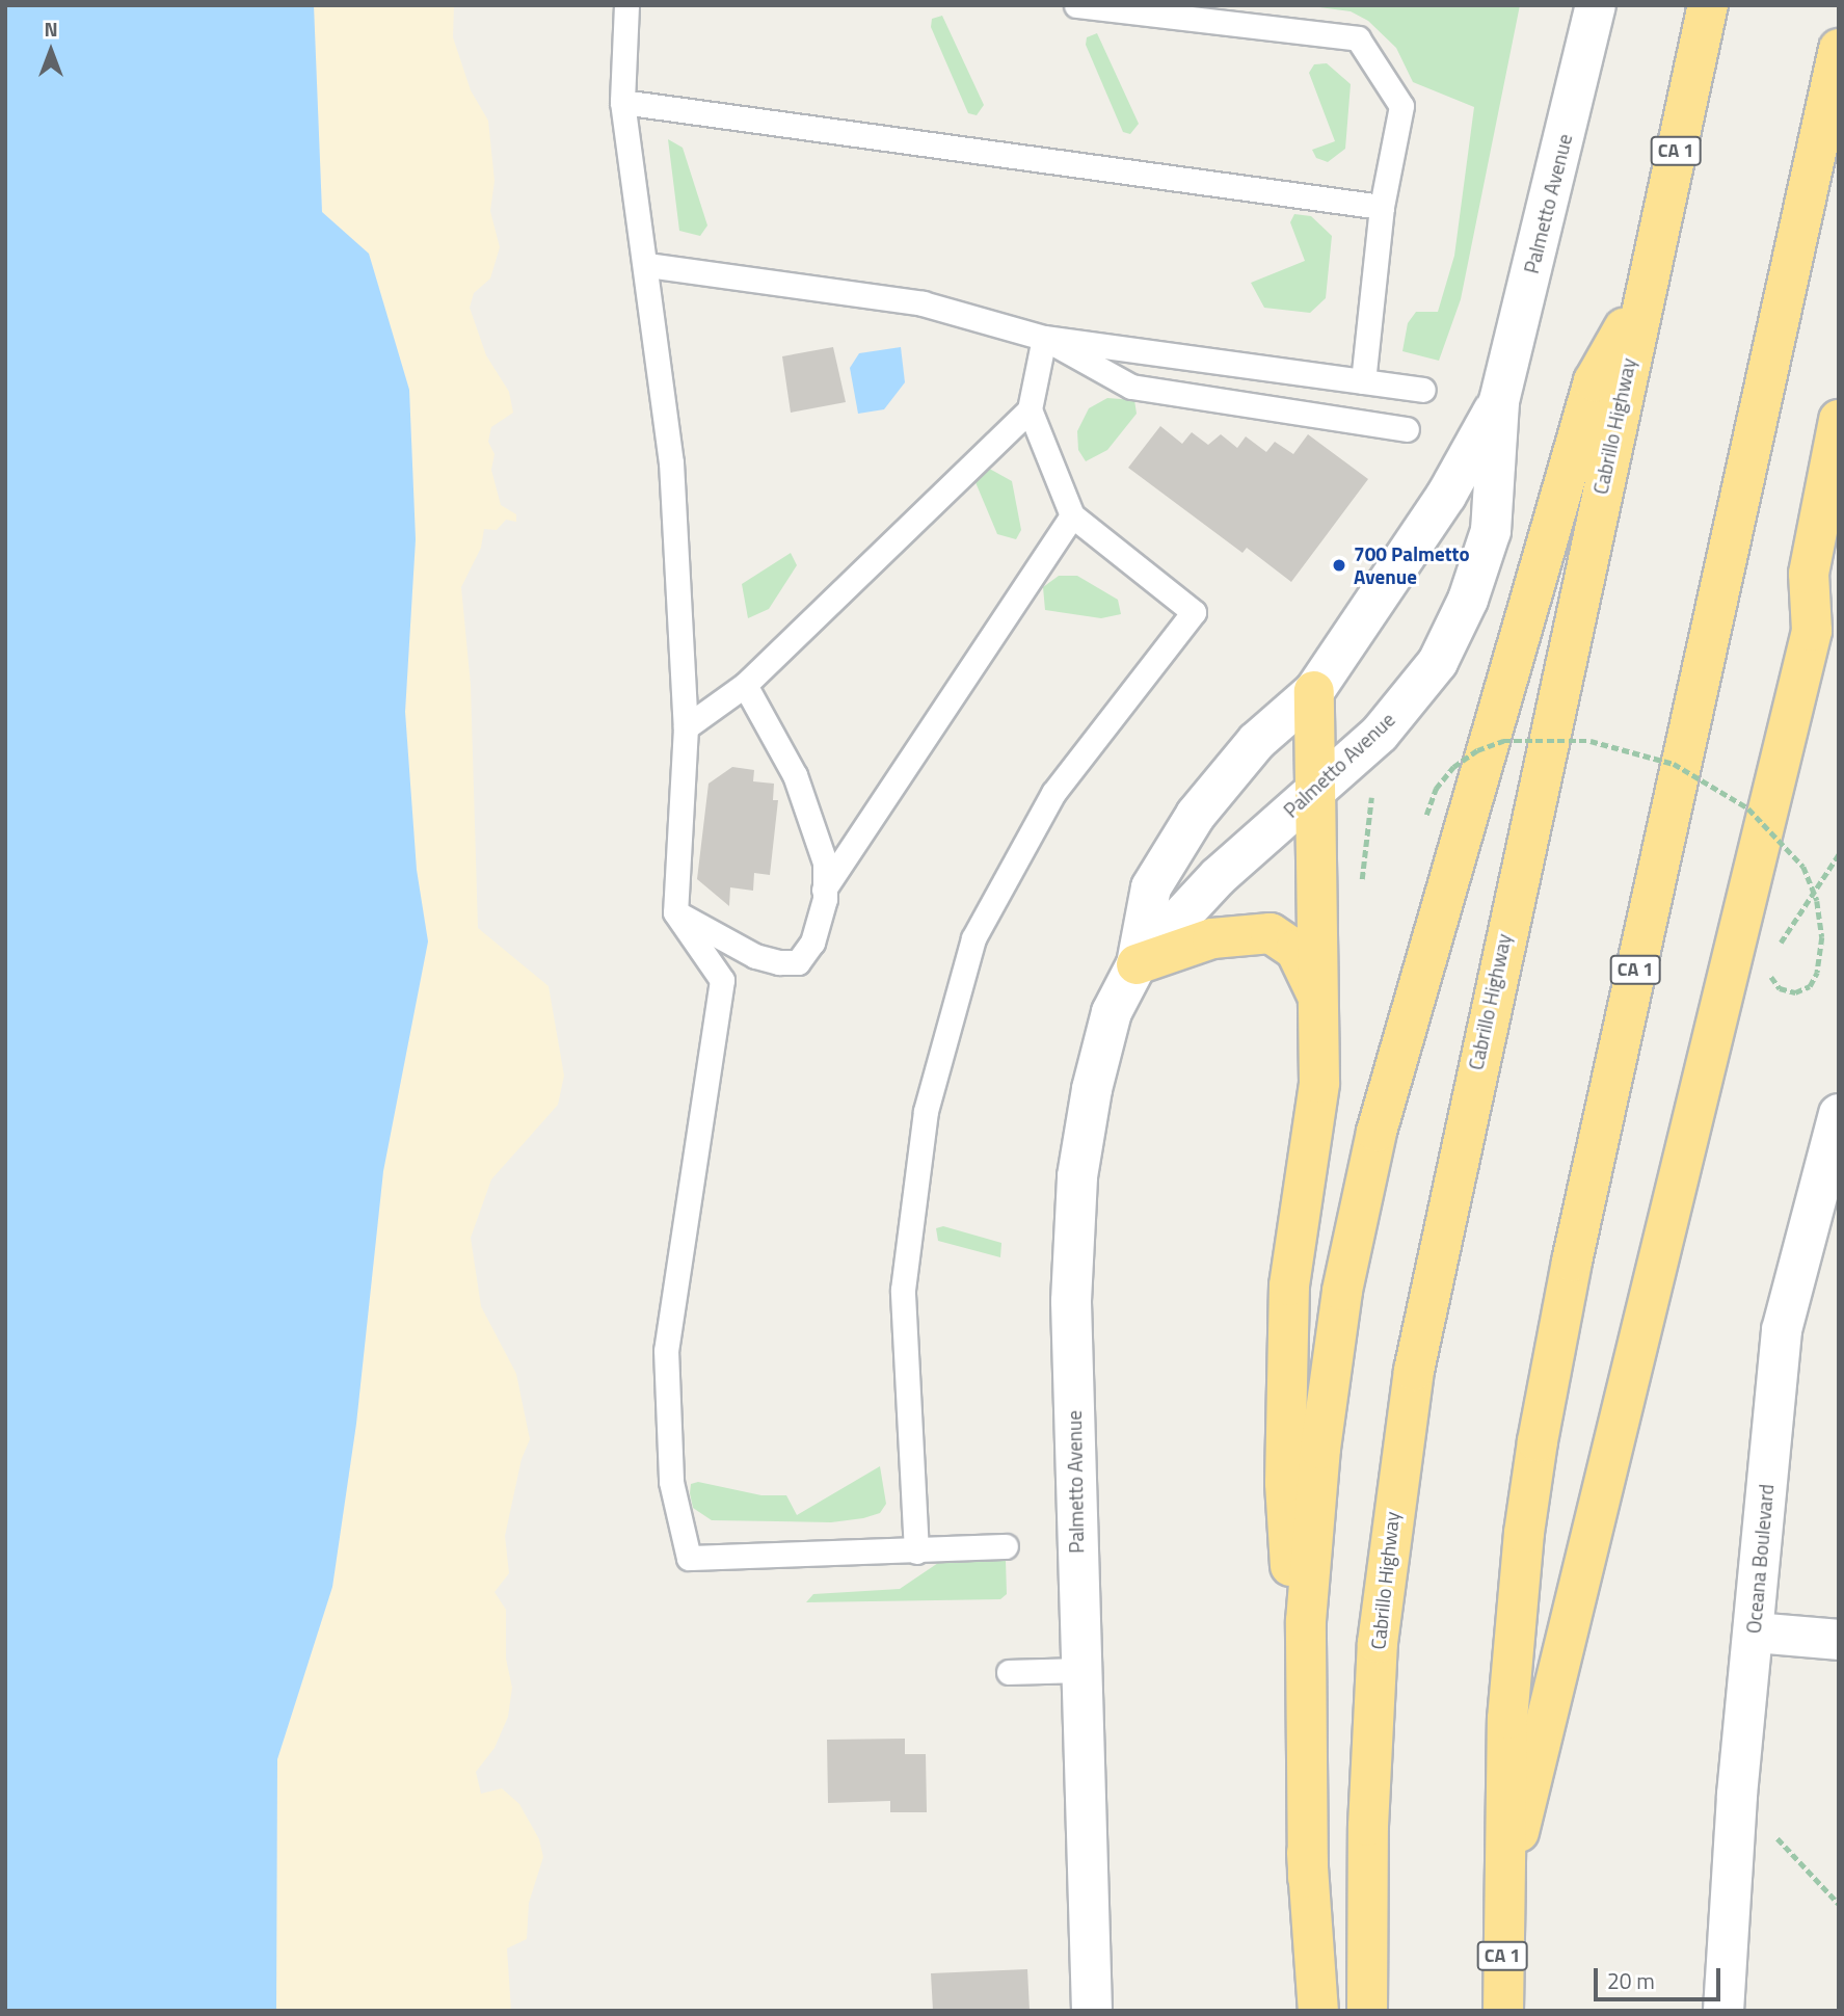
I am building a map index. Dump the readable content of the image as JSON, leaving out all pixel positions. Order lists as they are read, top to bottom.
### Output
{
  "streets": {
    "highway": ["CA 1", "Cabrillo Highway"],
    "street": ["Palmetto Avenue", "Oceana Boulevard"]
  },
  "places": ["700 Palmetto Avenue"],
  "scale_bar": "20 m",
  "north": "top"
}
